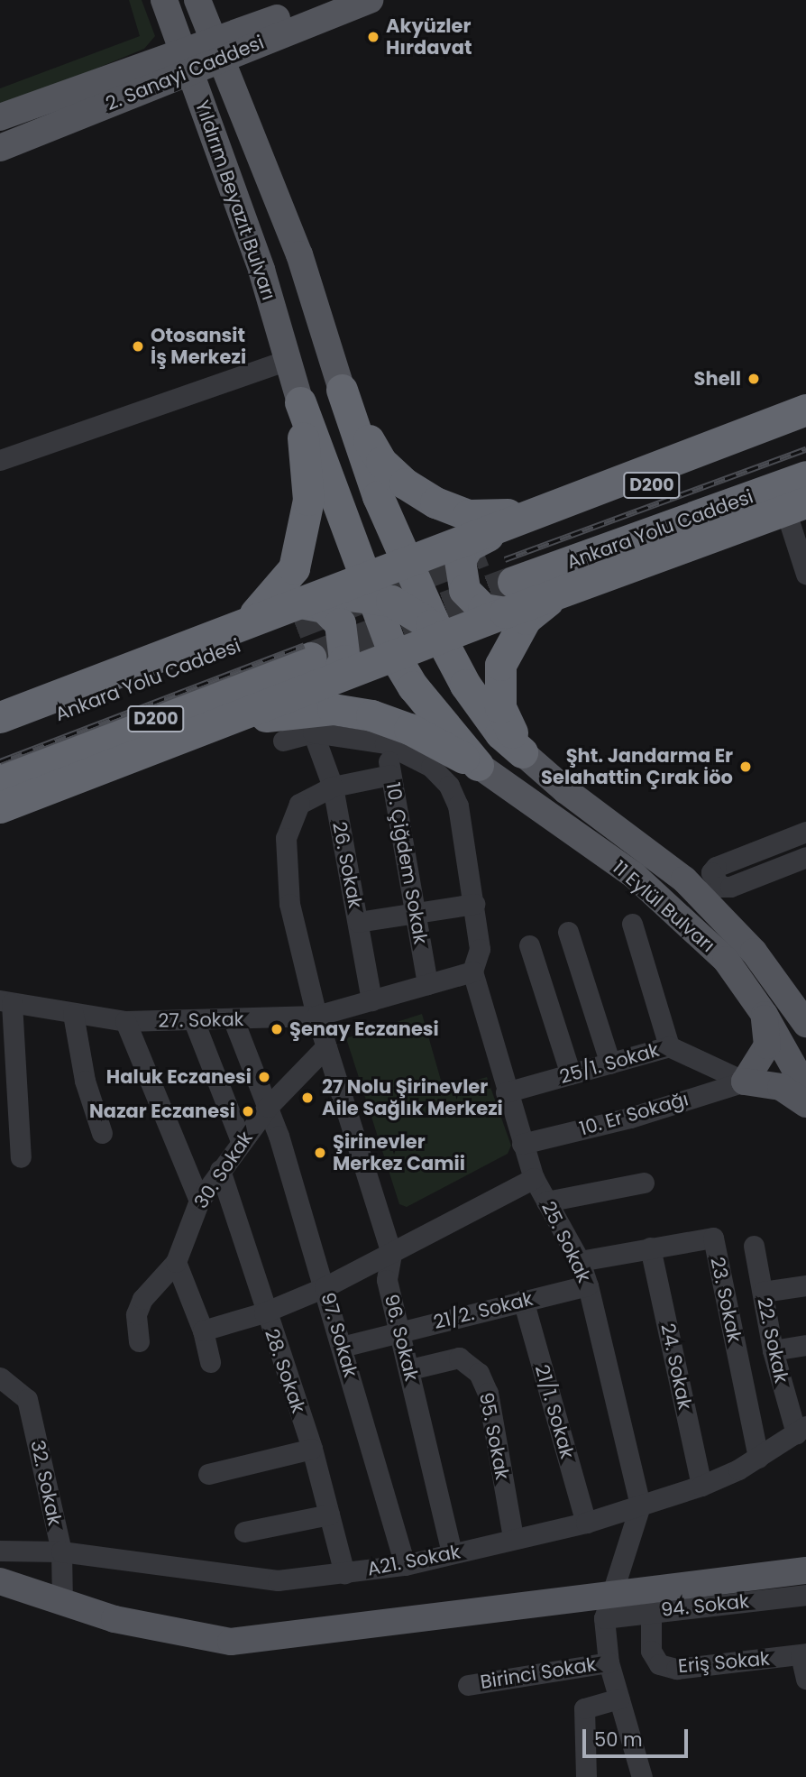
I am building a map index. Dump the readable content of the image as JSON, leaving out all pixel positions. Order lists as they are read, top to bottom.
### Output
{
  "streets": {
    "highway": ["D200", "Ankara Yolu Caddesi"],
    "main road": ["2. Sanayi Caddesi", "Yıldırım Beyazıt Bulvarı", "11 Eylül Bulvarı"],
    "street": [
      "10. Çiğdem Sokak",
      "26. Sokak",
      "27. Sokak",
      "25/1. Sokak",
      "10. Er Sokağı",
      "30. Sokak",
      "25. Sokak",
      "23. Sokak",
      "21/2. Sokak",
      "97. Sokak",
      "96. Sokak",
      "22. Sokak",
      "24. Sokak",
      "28. Sokak",
      "21/1. Sokak",
      "95. Sokak",
      "32. Sokak",
      "A21. Sokak",
      "94. Sokak",
      "Eriş Sokak",
      "Birinci Sokak"
    ]
  },
  "crossings": [
    ["2. Sanayi Caddesi", "Yıldırım Beyazıt Bulvarı"],
    ["10. Çiğdem Sokak", "27. Sokak"],
    ["10. Çiğdem Sokak", "25. Sokak"],
    ["10. Çiğdem Sokak", "96. Sokak"],
    ["26. Sokak", "27. Sokak"],
    ["26. Sokak", "25. Sokak"],
    ["26. Sokak", "96. Sokak"],
    ["27. Sokak", "25. Sokak"],
    ["27. Sokak", "97. Sokak"],
    ["27. Sokak", "96. Sokak"],
    ["25/1. Sokak", "10. Er Sokağı"],
    ["25/1. Sokak", "25. Sokak"],
    ["10. Er Sokağı", "25. Sokak"],
    ["30. Sokak", "97. Sokak"],
    ["30. Sokak", "96. Sokak"],
    ["30. Sokak", "28. Sokak"],
    ["25. Sokak", "23. Sokak"],
    ["25. Sokak", "21/2. Sokak"],
    ["25. Sokak", "A21. Sokak"],
    ["23. Sokak", "24. Sokak"],
    ["23. Sokak", "A21. Sokak"],
    ["21/2. Sokak", "97. Sokak"],
    ["21/2. Sokak", "96. Sokak"],
    ["21/2. Sokak", "21/1. Sokak"],
    ["97. Sokak", "A21. Sokak"],
    ["96. Sokak", "95. Sokak"],
    ["96. Sokak", "A21. Sokak"],
    ["22. Sokak", "A21. Sokak"],
    ["24. Sokak", "A21. Sokak"],
    ["28. Sokak", "A21. Sokak"],
    ["21/1. Sokak", "A21. Sokak"],
    ["95. Sokak", "A21. Sokak"],
    ["32. Sokak", "A21. Sokak"],
    ["94. Sokak", "Eriş Sokak"]
  ],
  "places": [
    "Akyüzler Hırdavat",
    "Otosansit İş Merkezi",
    "Shell",
    "Şht. Jandarma Er Selahattin Çırak İöo",
    "Şenay Eczanesi",
    "Haluk Eczanesi",
    "27 Nolu Şirinevler Aile Sağlık Merkezi",
    "Nazar Eczanesi",
    "Şirinevler Merkez Camii"
  ],
  "scale_bar": "50 m"
}
